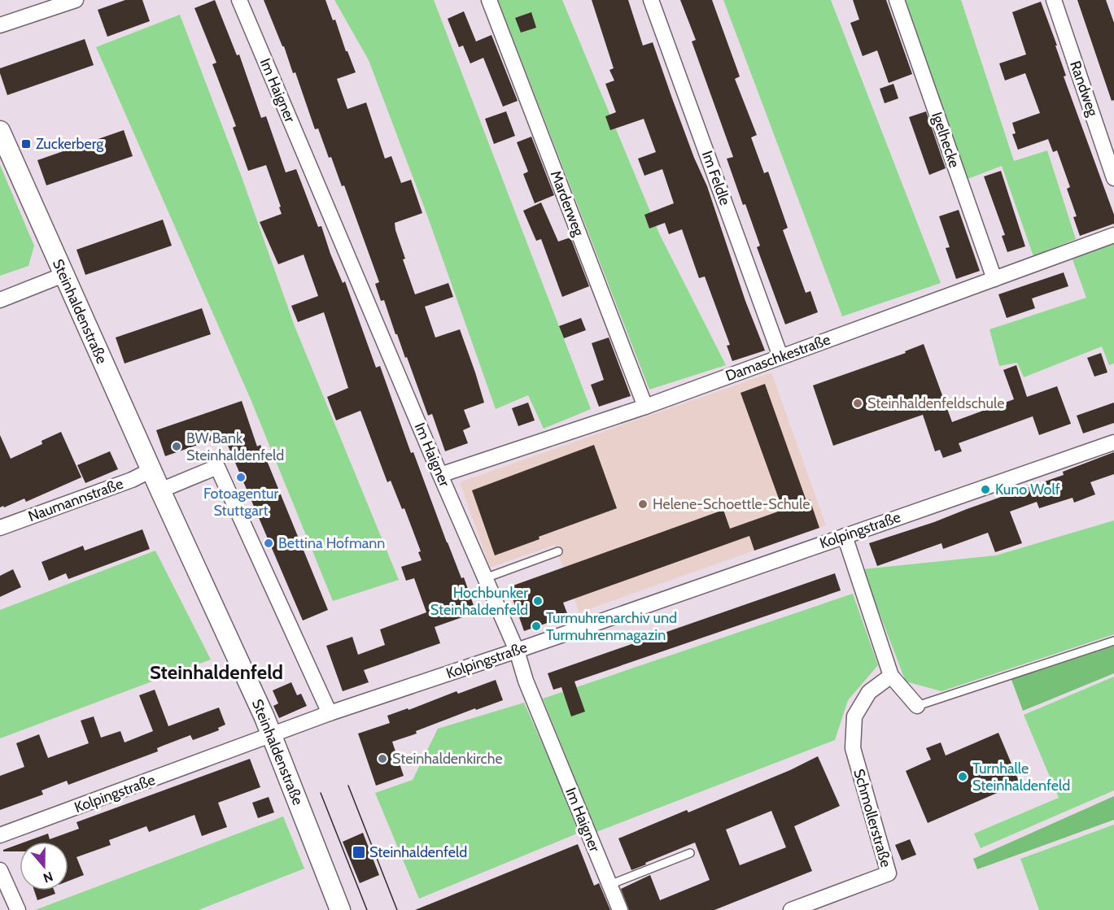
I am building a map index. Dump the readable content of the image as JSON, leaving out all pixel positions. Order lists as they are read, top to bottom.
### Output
{
  "streets": {
    "street": [
      "Randweg",
      "Im Haigner",
      "Igelhecke",
      "Im Feldle",
      "Marderweg",
      "Steinhaldenstraße",
      "Damaschkestraße",
      "Naumannstraße",
      "Kolpingstraße",
      "Schmollerstraße"
    ]
  },
  "crossings": [
    ["Im Haigner", "Damaschkestraße"],
    ["Im Haigner", "Kolpingstraße"],
    ["Igelhecke", "Damaschkestraße"],
    ["Im Feldle", "Damaschkestraße"],
    ["Marderweg", "Damaschkestraße"],
    ["Steinhaldenstraße", "Naumannstraße"],
    ["Steinhaldenstraße", "Kolpingstraße"]
  ],
  "districts": ["Steinhaldenfeld"],
  "places": {
    "transit": ["Zuckerberg", "Steinhaldenfeld"],
    "other": [
      "Steinhaldenfeldschule",
      "BW Bank Steinhaldenfeld",
      "Fotoagentur Stuttgart",
      "Kuno Wolf",
      "Helene-Schoettle-Schule",
      "Bettina Hofmann",
      "Hochbunker Steinhaldenfeld",
      "Turmuhrenarchiv und Turmuhrenmagazin",
      "Steinhaldenkirche",
      "Turnhalle Steinhaldenfeld"
    ]
  },
  "north": "bottom"
}
